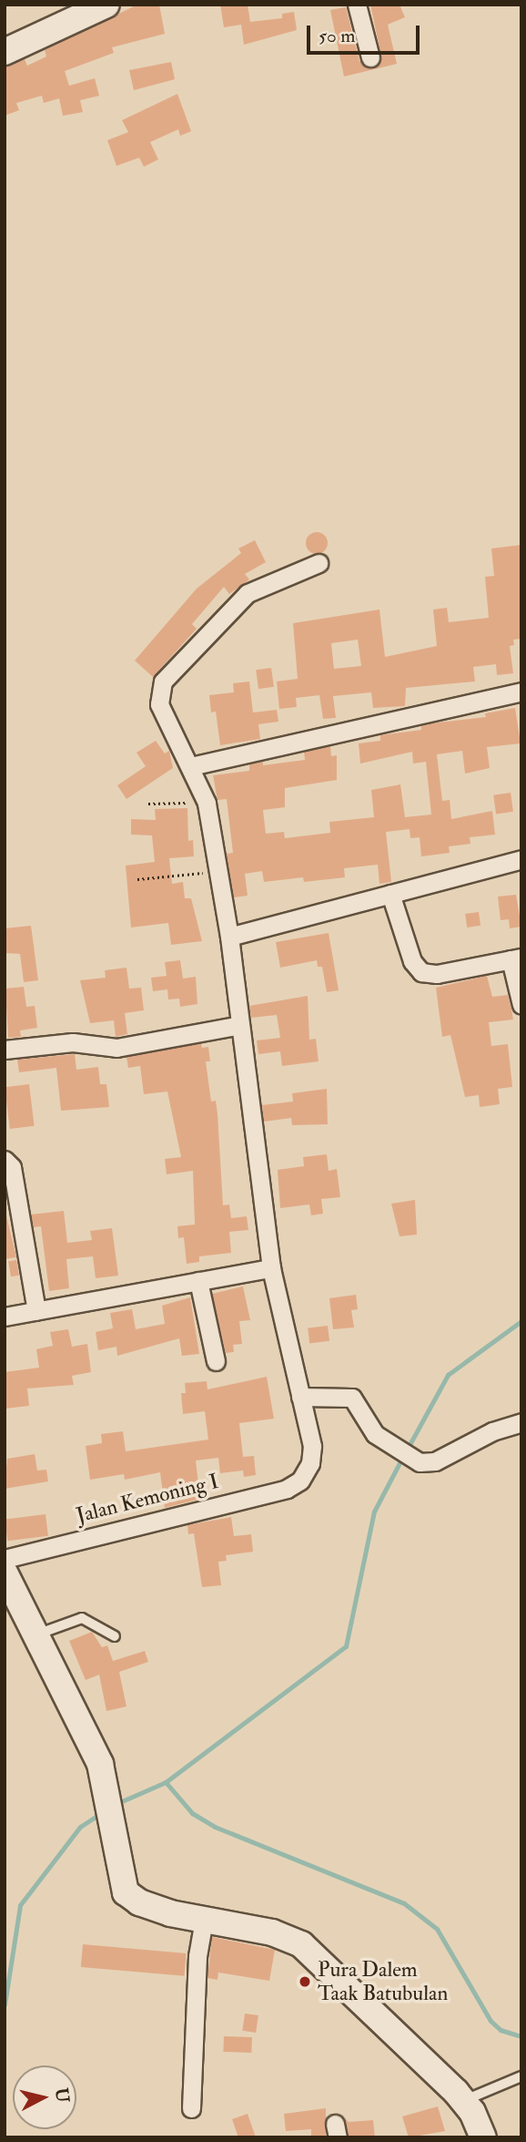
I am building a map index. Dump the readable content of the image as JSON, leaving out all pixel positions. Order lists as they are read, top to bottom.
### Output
{
  "streets": {
    "street": ["Jalan Kemoning I"]
  },
  "places": ["Pura Dalem Taak Batubulan"],
  "scale_bar": "50 m",
  "north": "right"
}
